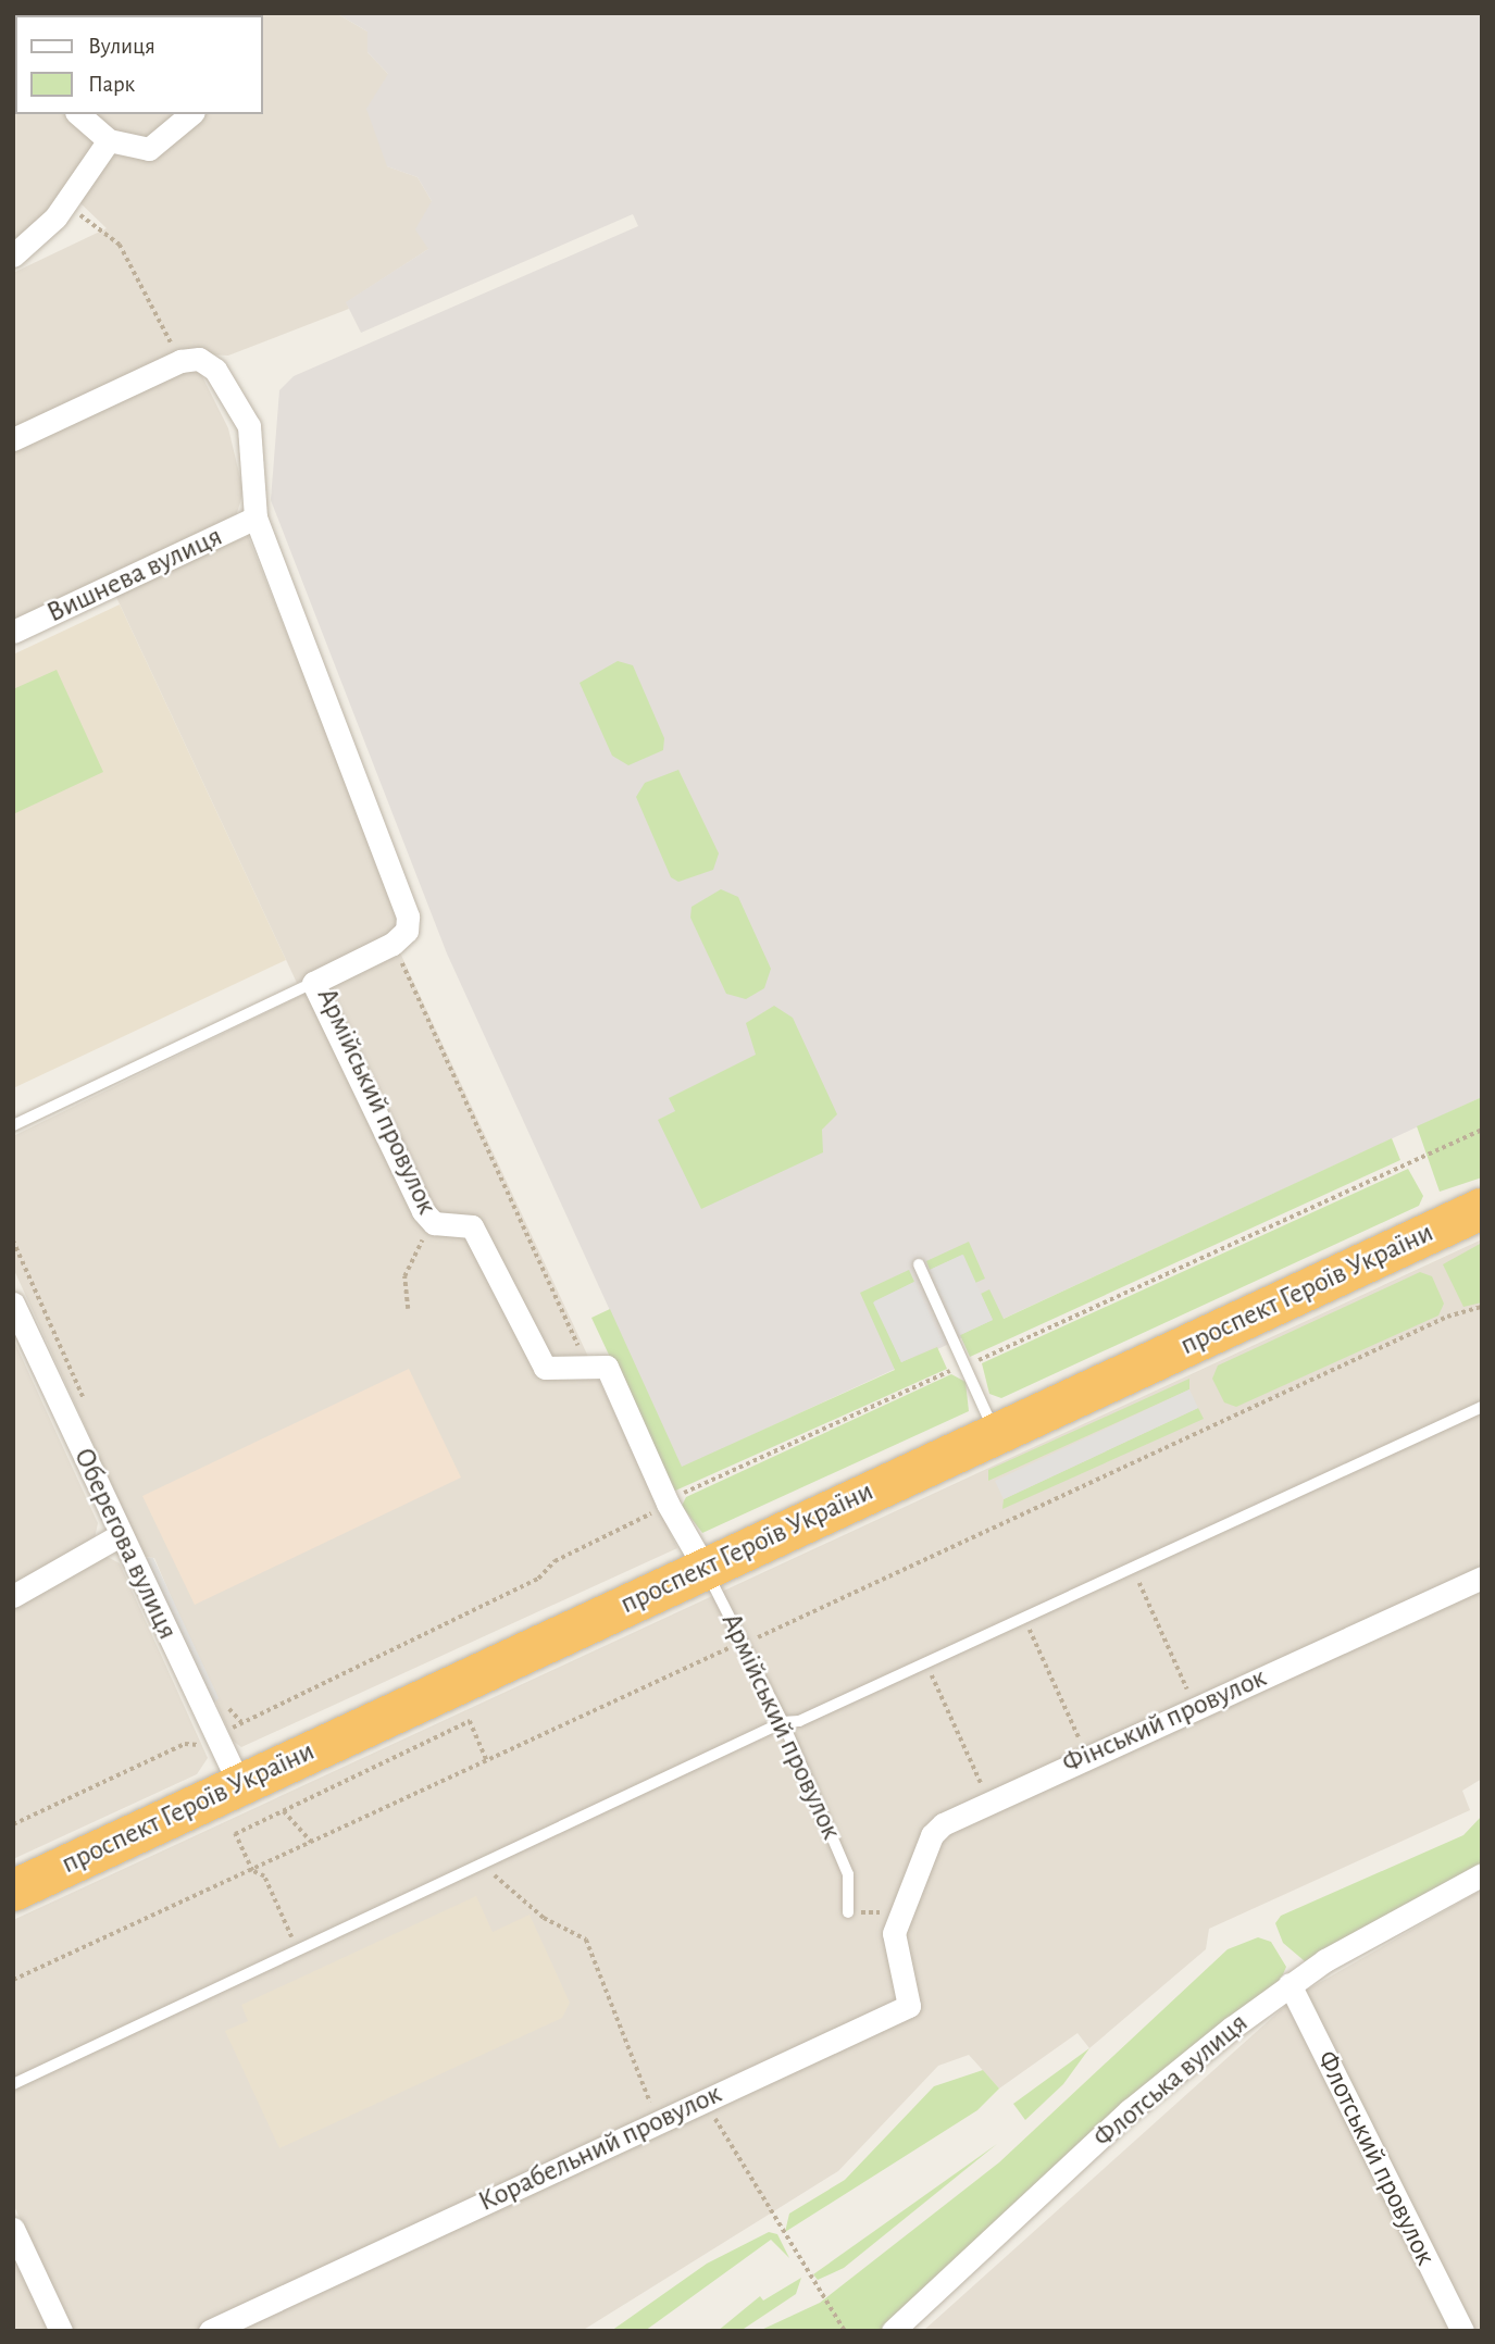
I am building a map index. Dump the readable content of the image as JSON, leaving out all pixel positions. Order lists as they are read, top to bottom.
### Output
{
  "streets": {
    "highway": ["проспект Героїв України"],
    "street": [
      "Вишнева вулиця",
      "Армійський провулок",
      "Оберегова вулиця",
      "Фінський провулок",
      "Флотська вулиця",
      "Корабельний провулок",
      "Флотський провулок"
    ]
  },
  "crossings": [
    ["Армійський провулок", "проспект Героїв України"],
    ["проспект Героїв України", "Оберегова вулиця"],
    ["Фінський провулок", "Корабельний провулок"],
    ["Флотська вулиця", "Флотський провулок"]
  ],
  "legend": ["Вулиця", "Парк"]
}
